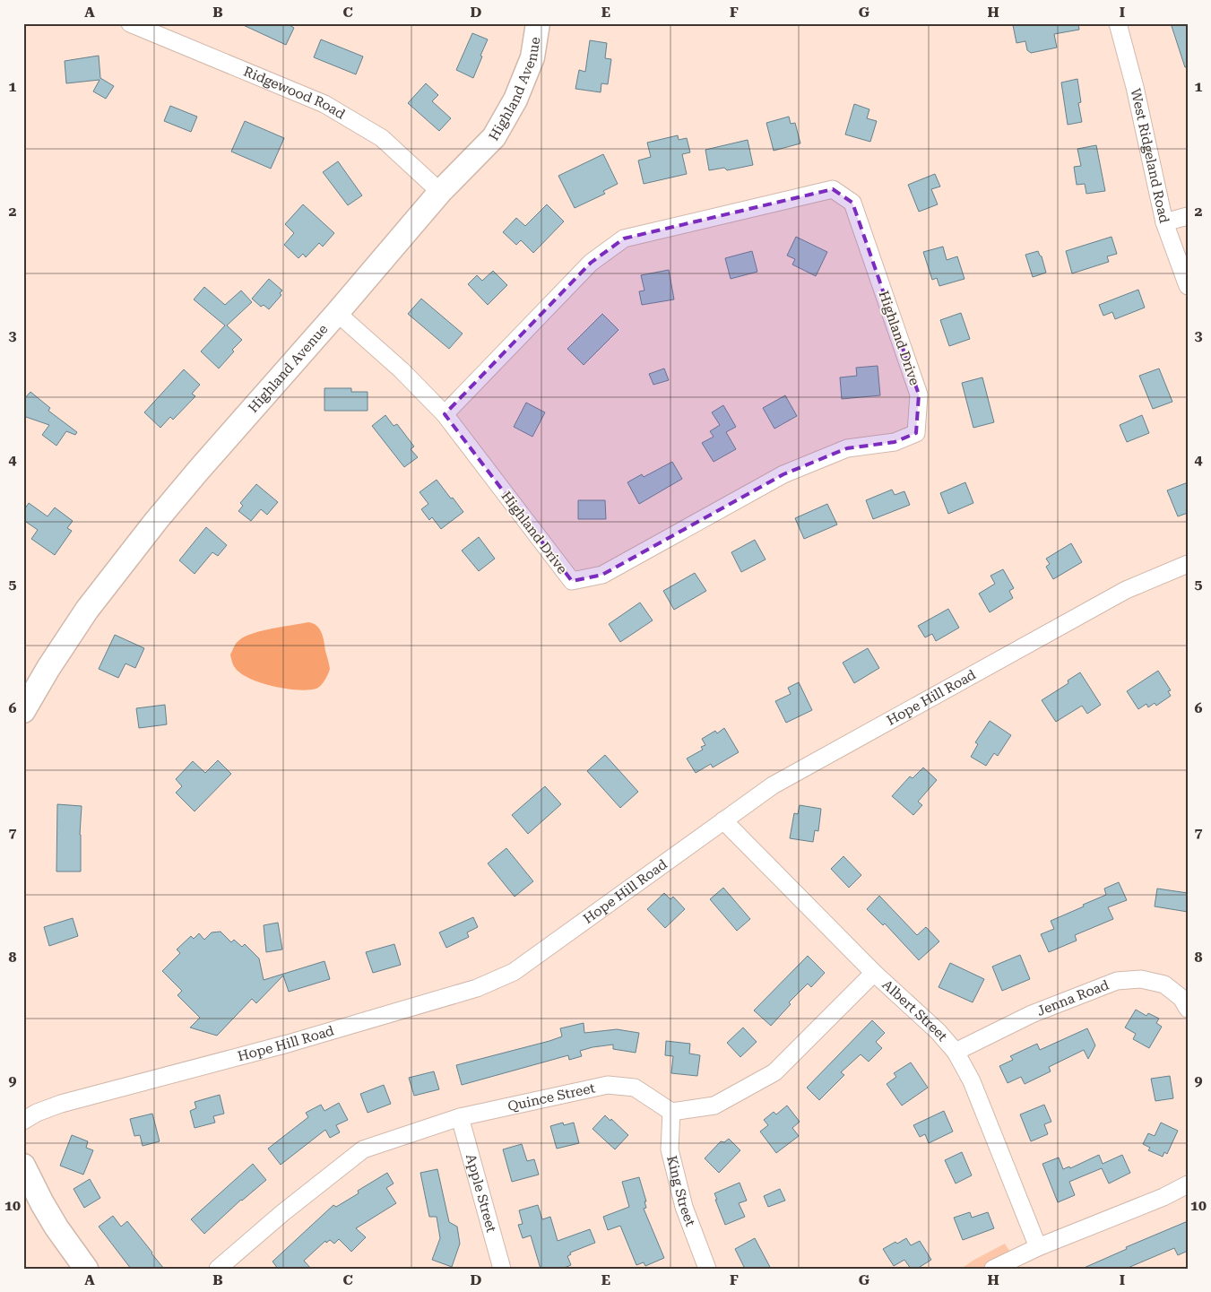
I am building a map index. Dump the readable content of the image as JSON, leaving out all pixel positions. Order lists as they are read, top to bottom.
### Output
{
  "streets": {
    "street": [
      "Highland Avenue",
      "Ridgewood Road",
      "West Ridgeland Road",
      "Highland Drive",
      "Hope Hill Road",
      "Jenna Road",
      "Albert Street",
      "Quince Street",
      "King Street",
      "Apple Street"
    ]
  },
  "crossings": [
    ["Highland Avenue", "Ridgewood Road"],
    ["Highland Avenue", "Highland Drive"],
    ["Hope Hill Road", "Albert Street"],
    ["Jenna Road", "Albert Street"],
    ["Quince Street", "King Street"],
    ["Quince Street", "Apple Street"]
  ],
  "grid": {
    "columns": [
      "A",
      "B",
      "C",
      "D",
      "E",
      "F",
      "G",
      "H",
      "I"
    ],
    "rows": [
      "1",
      "2",
      "3",
      "4",
      "5",
      "6",
      "7",
      "8",
      "9",
      "10"
    ]
  }
}
